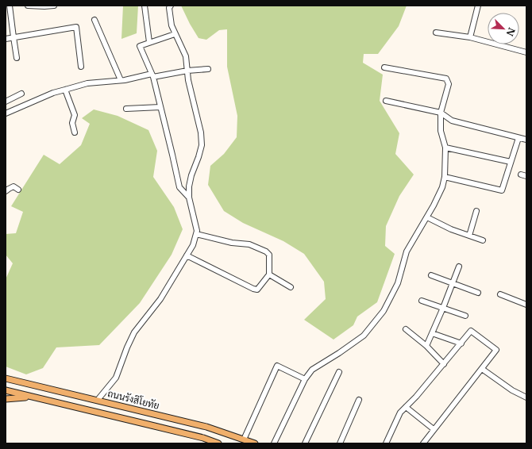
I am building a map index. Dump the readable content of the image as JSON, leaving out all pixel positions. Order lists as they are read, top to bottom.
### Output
{
  "streets": {
    "main road": ["ถนนรังสิโยทัย"]
  },
  "north": "bottom right"
}
